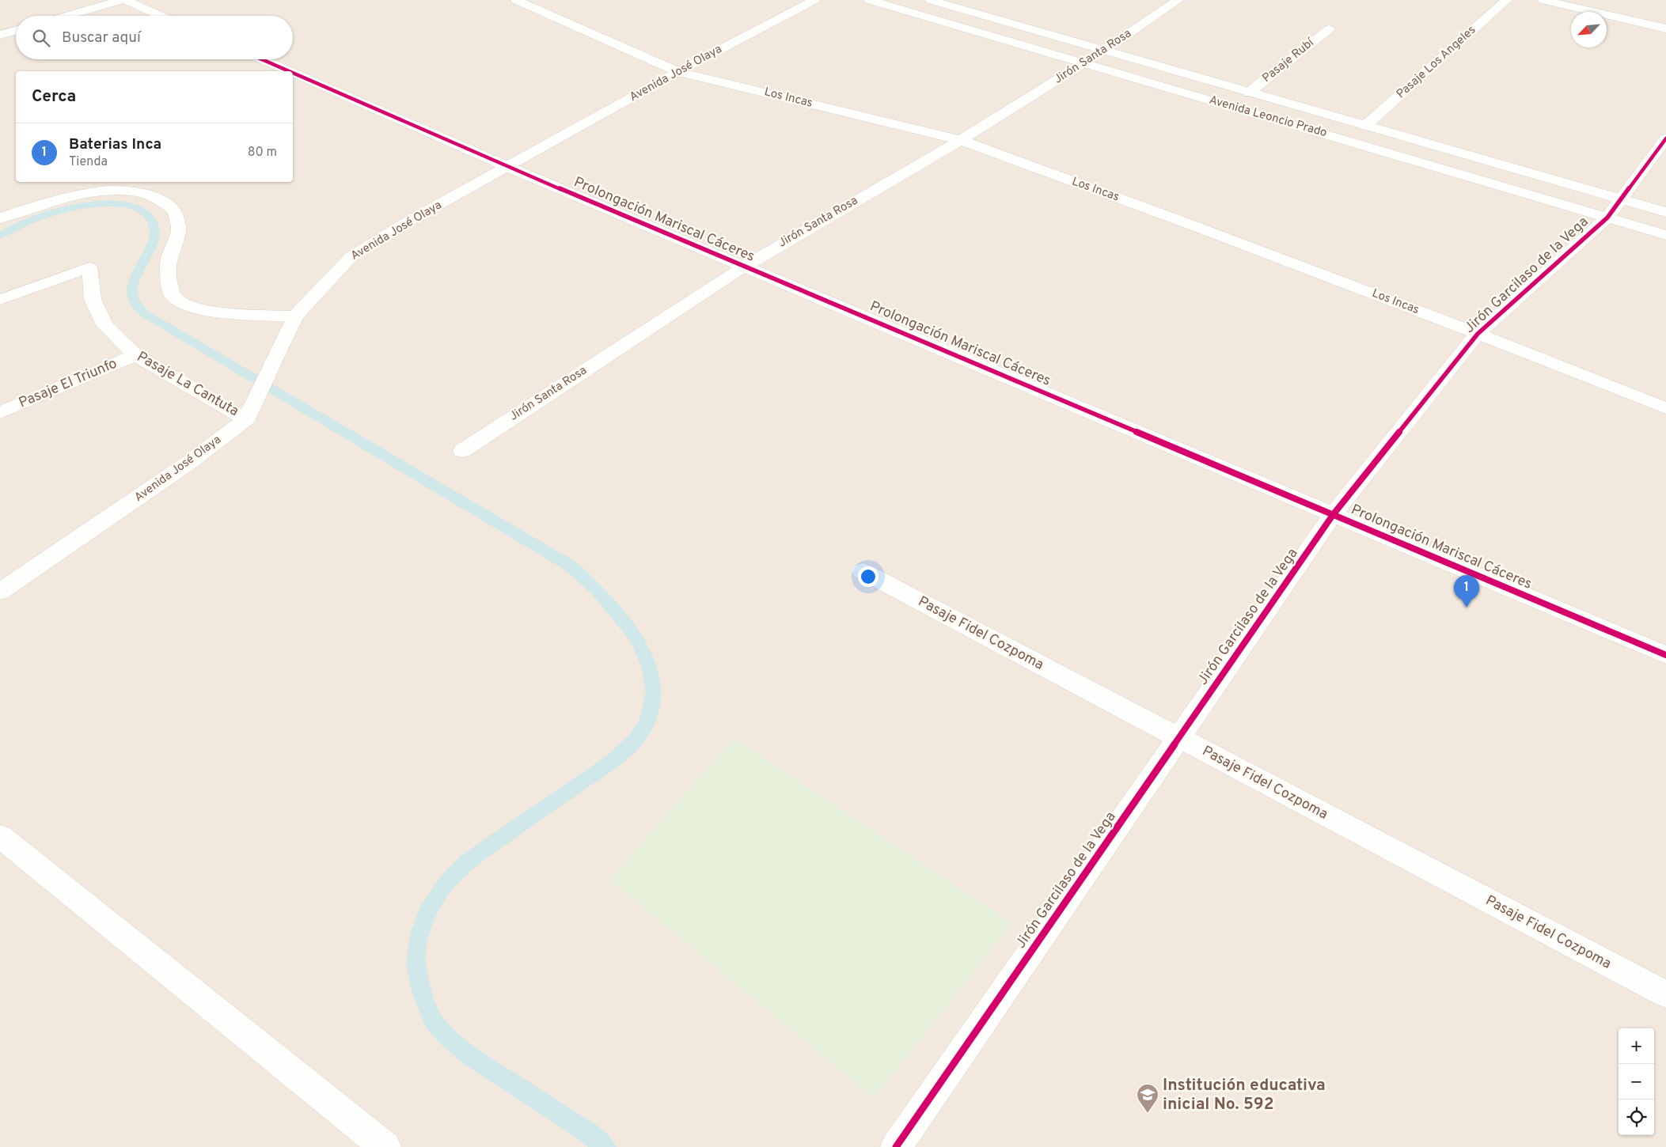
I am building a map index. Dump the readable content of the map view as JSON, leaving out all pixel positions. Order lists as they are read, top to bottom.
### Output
{
  "streets": {
    "street": [
      "Jirón Santa Rosa",
      "Pasaje Rubí",
      "Pasaje Los Angeles",
      "Avenida José Olaya",
      "Los Incas",
      "Avenida Leoncio Prado",
      "Prolongación Mariscal Cáceres",
      "Jirón Garcilaso de la Vega",
      "Pasaje El Triunfo",
      "Pasaje La Cantuta",
      "Pasaje Fidel Cozpoma"
    ]
  },
  "crossings": [
    ["Jirón Santa Rosa", "Los Incas"],
    ["Jirón Santa Rosa", "Avenida Leoncio Prado"],
    ["Jirón Santa Rosa", "Prolongación Mariscal Cáceres"],
    ["Pasaje Rubí", "Avenida Leoncio Prado"],
    ["Pasaje Los Angeles", "Avenida Leoncio Prado"],
    ["Avenida José Olaya", "Los Incas"],
    ["Avenida José Olaya", "Prolongación Mariscal Cáceres"],
    ["Avenida José Olaya", "Pasaje La Cantuta"],
    ["Los Incas", "Jirón Garcilaso de la Vega"],
    ["Avenida Leoncio Prado", "Jirón Garcilaso de la Vega"],
    ["Prolongación Mariscal Cáceres", "Jirón Garcilaso de la Vega"],
    ["Jirón Garcilaso de la Vega", "Pasaje Fidel Cozpoma"],
    ["Pasaje El Triunfo", "Pasaje La Cantuta"]
  ],
  "places": {
    "school or university": ["Institución educativa inicial No. 592"]
  },
  "north": "bottom left",
  "page": {
    "search": "Buscar aquí",
    "heading": "Cerca",
    "list": [
      {
        "mark": "1",
        "name": "Baterias Inca",
        "note": "Tienda",
        "value": "80 m"
      }
    ],
    "pins": "1",
    "map_buttons": ["+", "−"]
  }
}
